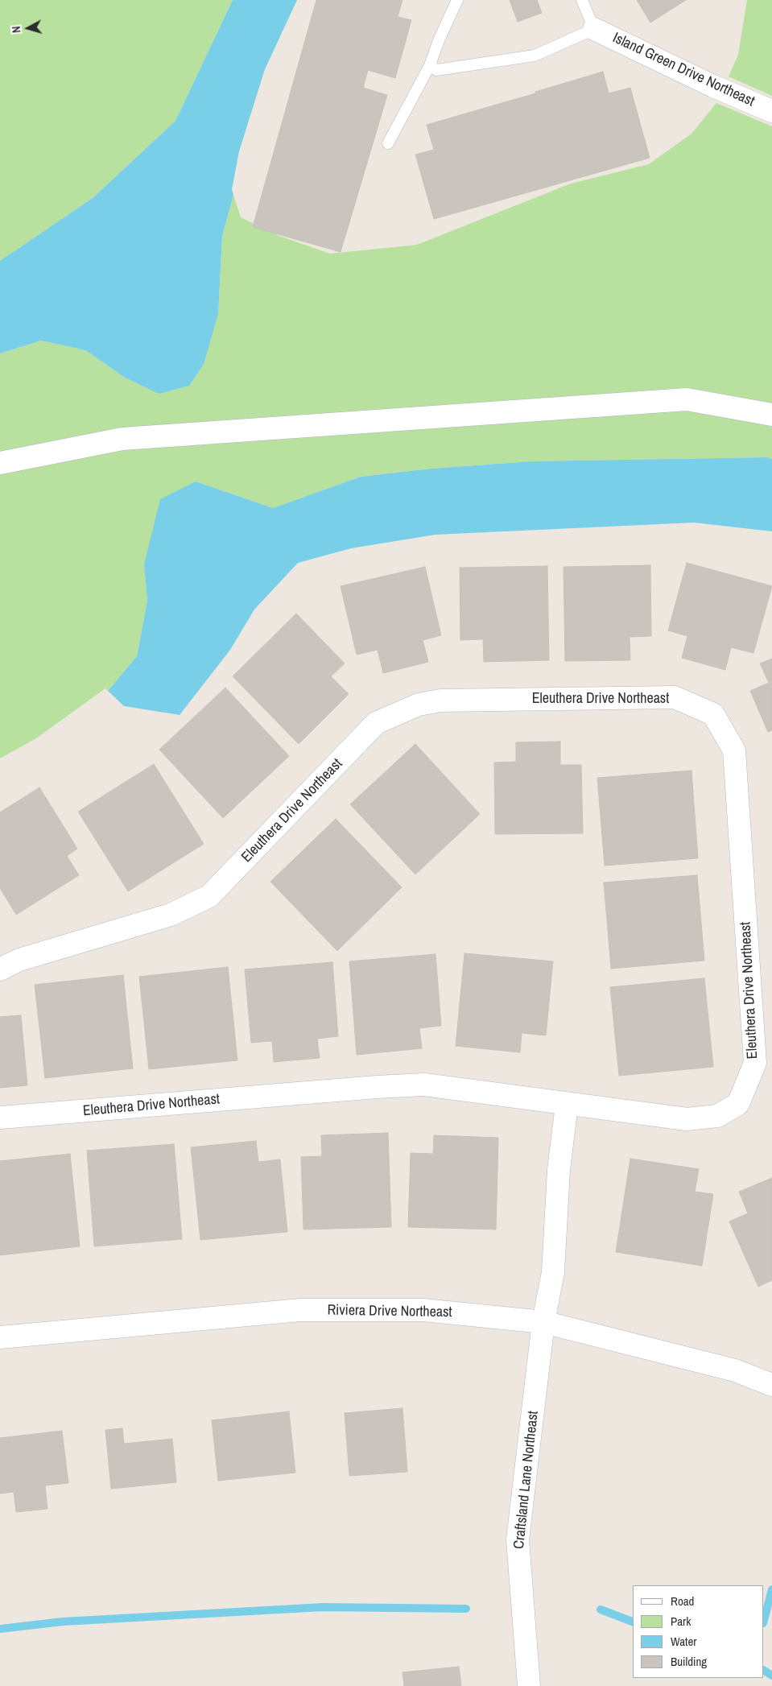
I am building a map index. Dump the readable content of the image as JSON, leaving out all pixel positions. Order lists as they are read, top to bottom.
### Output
{
  "streets": {
    "street": [
      "Island Green Drive Northeast",
      "Eleuthera Drive Northeast",
      "Riviera Drive Northeast",
      "Craftsland Lane Northeast"
    ]
  },
  "crossings": [
    ["Riviera Drive Northeast", "Craftsland Lane Northeast"]
  ],
  "legend": [
    "Road",
    "Park",
    "Water",
    "Building"
  ],
  "north": "left"
}
